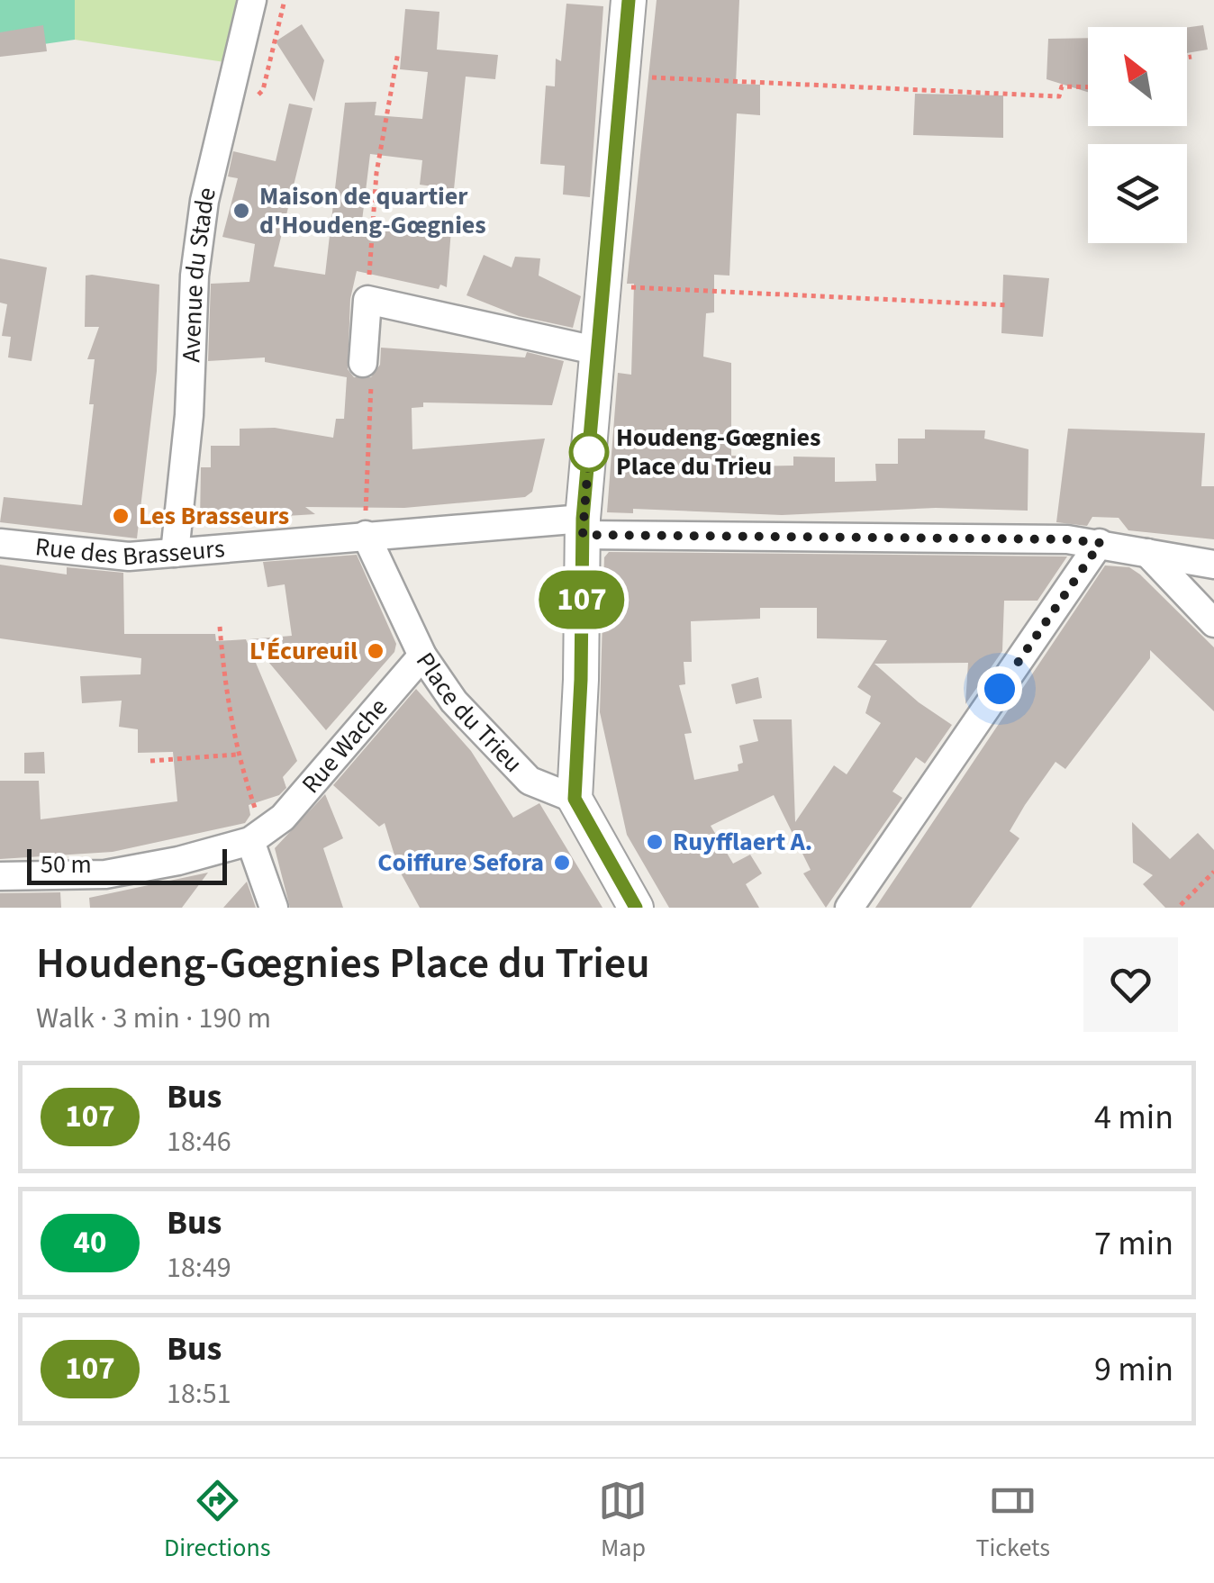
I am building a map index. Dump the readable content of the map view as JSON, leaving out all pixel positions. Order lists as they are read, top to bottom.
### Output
{
  "streets": {
    "street": [
      "Avenue du Stade",
      "Rue des Brasseurs",
      "Place du Trieu",
      "Rue Wache"
    ]
  },
  "crossings": [
    ["Avenue du Stade", "Rue des Brasseurs"],
    ["Rue des Brasseurs", "Place du Trieu"],
    ["Place du Trieu", "Rue Wache"]
  ],
  "places": [
    "Maison de quartier d'Houdeng-Gœgnies",
    "Houdeng-Gœgnies Place du Trieu",
    "Les Brasseurs",
    "L'Écureuil",
    "Ruyfflaert A.",
    "Coiffure Sefora"
  ],
  "lines": ["bus line 107"],
  "scale_bar": "50 m",
  "north": "top left",
  "page": {
    "on_map": "107",
    "scale": "50 m",
    "heading": ["Houdeng-Gœgnies Place du Trieu", "Walk · 3 min · 190 m"],
    "list": [
      {
        "mark": "107",
        "name": "Bus",
        "note": "18:46",
        "value": "4 min"
      },
      {
        "mark": "40",
        "name": "Bus",
        "note": "18:49",
        "value": "7 min"
      },
      {
        "mark": "107",
        "name": "Bus",
        "note": "18:51",
        "value": "9 min"
      }
    ],
    "tabs": ["Directions", "Map", "Tickets"]
  }
}
